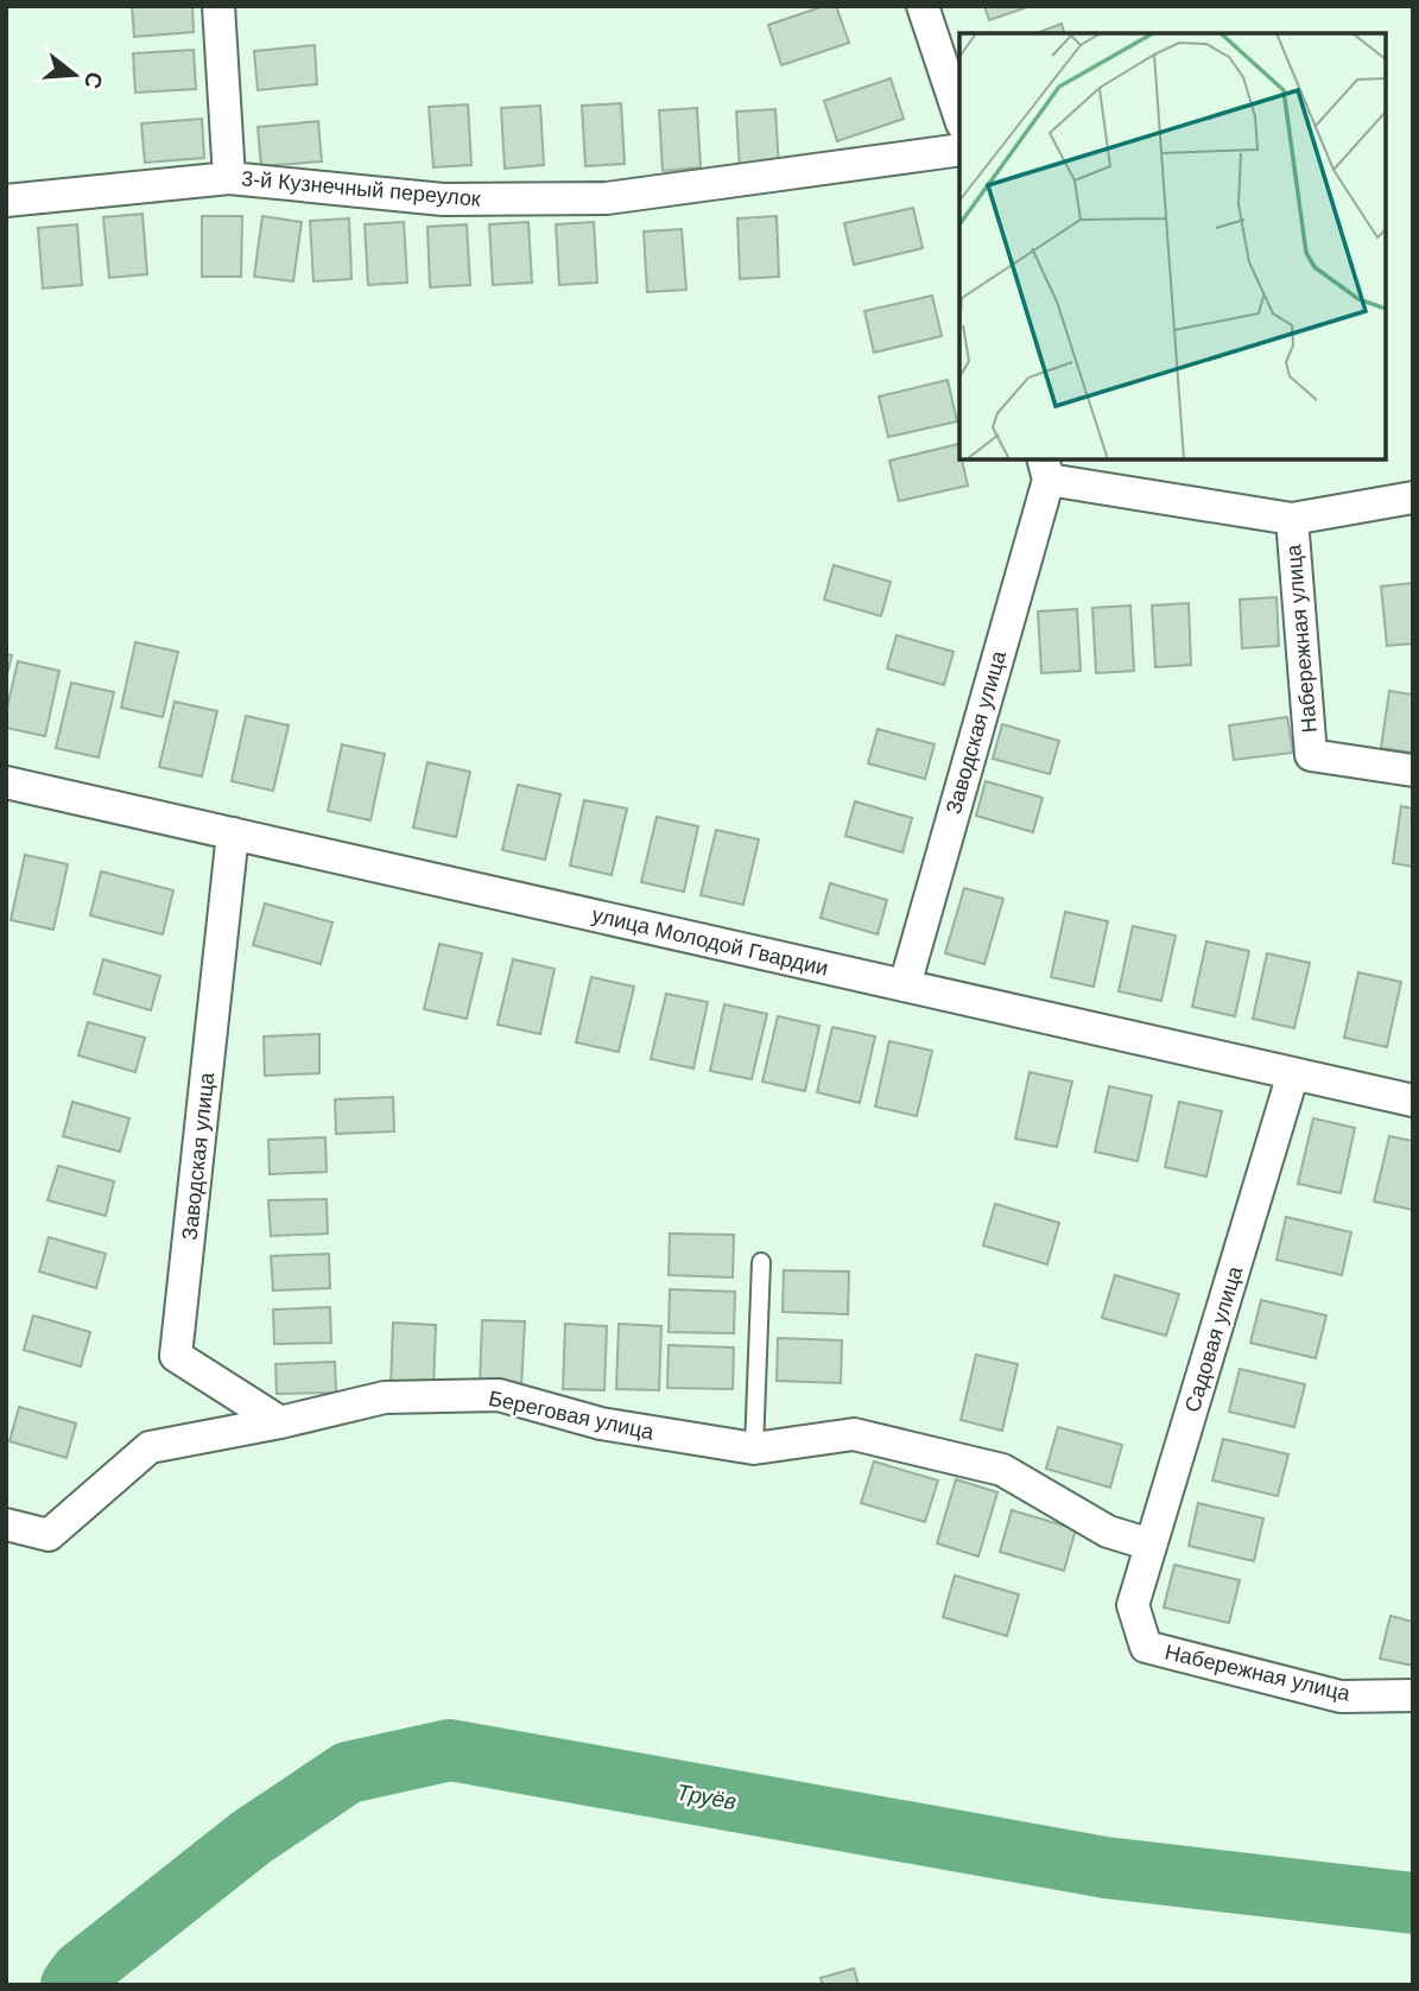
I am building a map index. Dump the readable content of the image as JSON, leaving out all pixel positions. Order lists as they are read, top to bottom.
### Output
{
  "streets": {
    "street": [
      "3-й Кузнечный переулок",
      "Набережная улица",
      "Заводская улица",
      "улица Молодой Гвардии",
      "Садовая улица",
      "Береговая улица"
    ]
  },
  "crossings": [
    ["Набережная улица", "Заводская улица"],
    ["Набережная улица", "Садовая улица"],
    ["Заводская улица", "улица Молодой Гвардии"],
    ["Заводская улица", "Береговая улица"],
    ["улица Молодой Гвардии", "Садовая улица"],
    ["Садовая улица", "Береговая улица"]
  ],
  "water": ["Труёв"],
  "north": "right"
}
